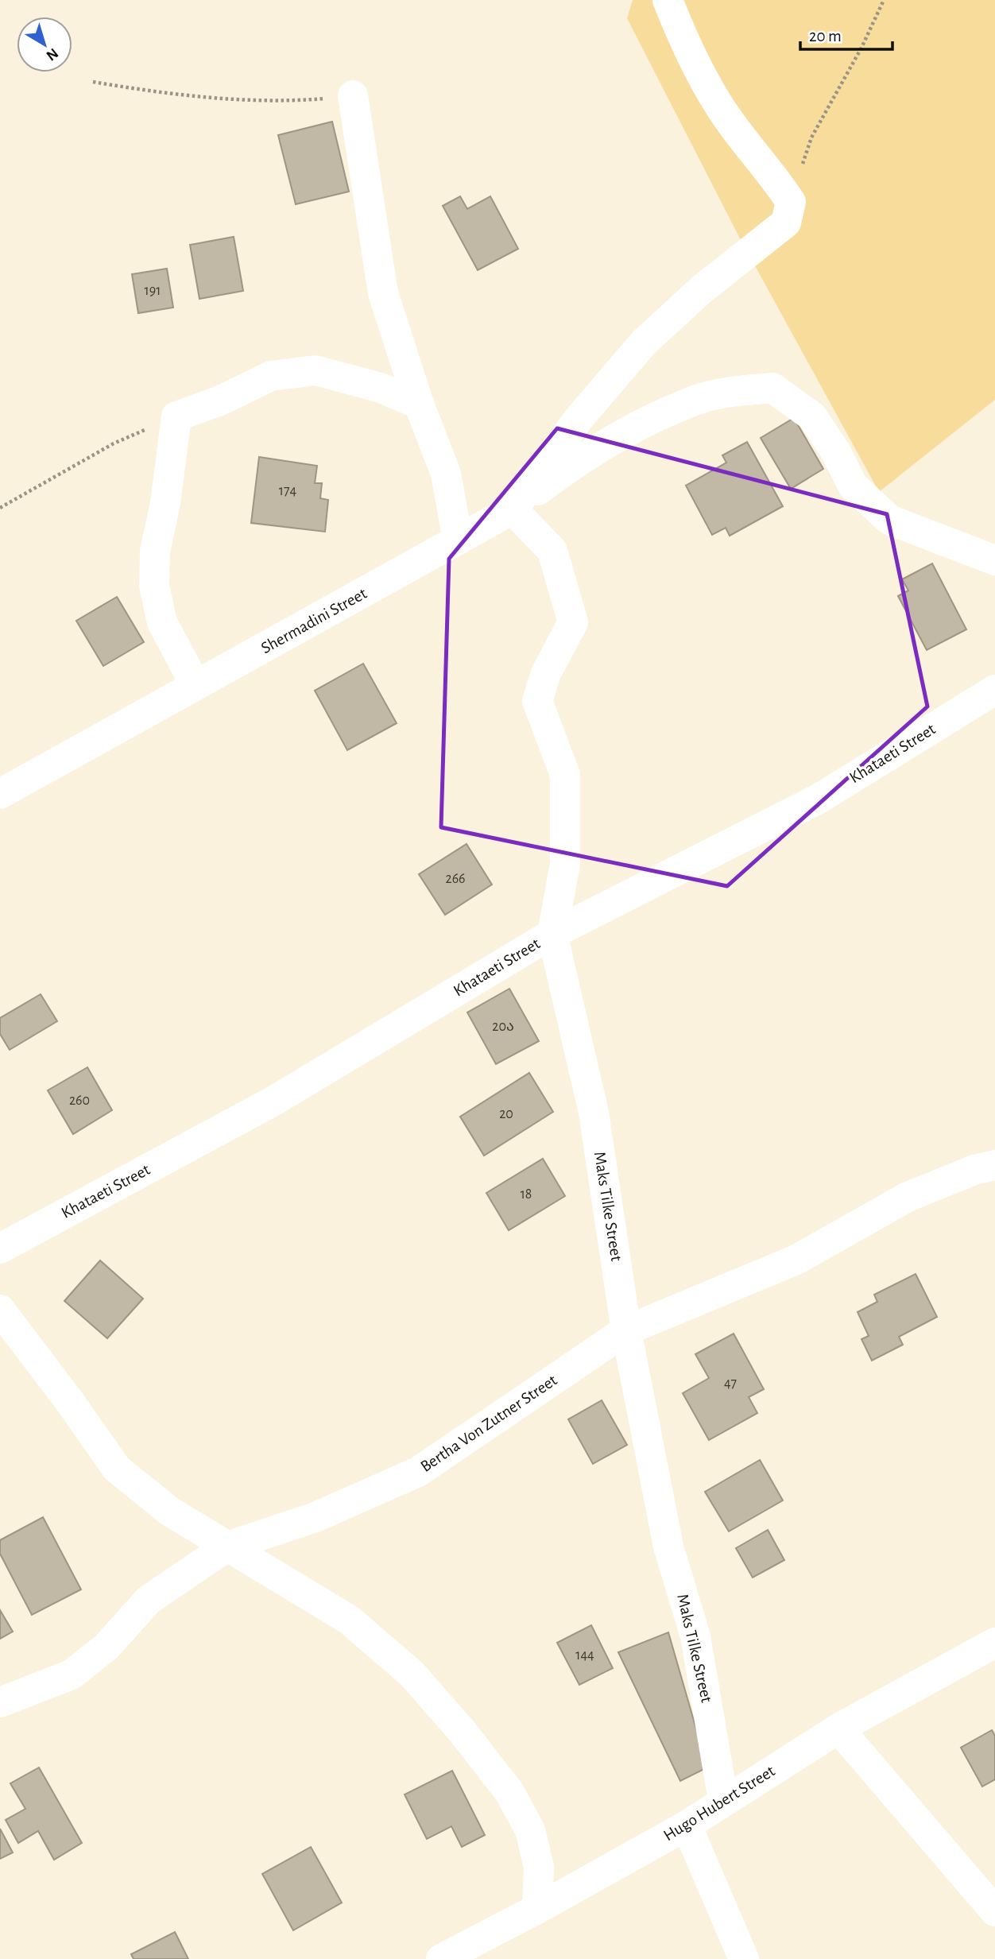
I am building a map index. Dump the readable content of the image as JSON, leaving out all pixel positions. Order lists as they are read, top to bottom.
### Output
{
  "streets": {
    "street": [
      "Shermadini Street",
      "Khataeti Street",
      "Maks Tilke Street",
      "Bertha Von Zutner Street",
      "Hugo Hubert Street"
    ]
  },
  "crossings": [
    ["Shermadini Street", "Maks Tilke Street"],
    ["Khataeti Street", "Maks Tilke Street"],
    ["Maks Tilke Street", "Bertha Von Zutner Street"],
    ["Maks Tilke Street", "Hugo Hubert Street"]
  ],
  "house_numbers": [
    "191",
    "174",
    "266",
    "20ა",
    "260",
    "20",
    "18",
    "47",
    "144"
  ],
  "scale_bar": "20 m",
  "north": "bottom right"
}
